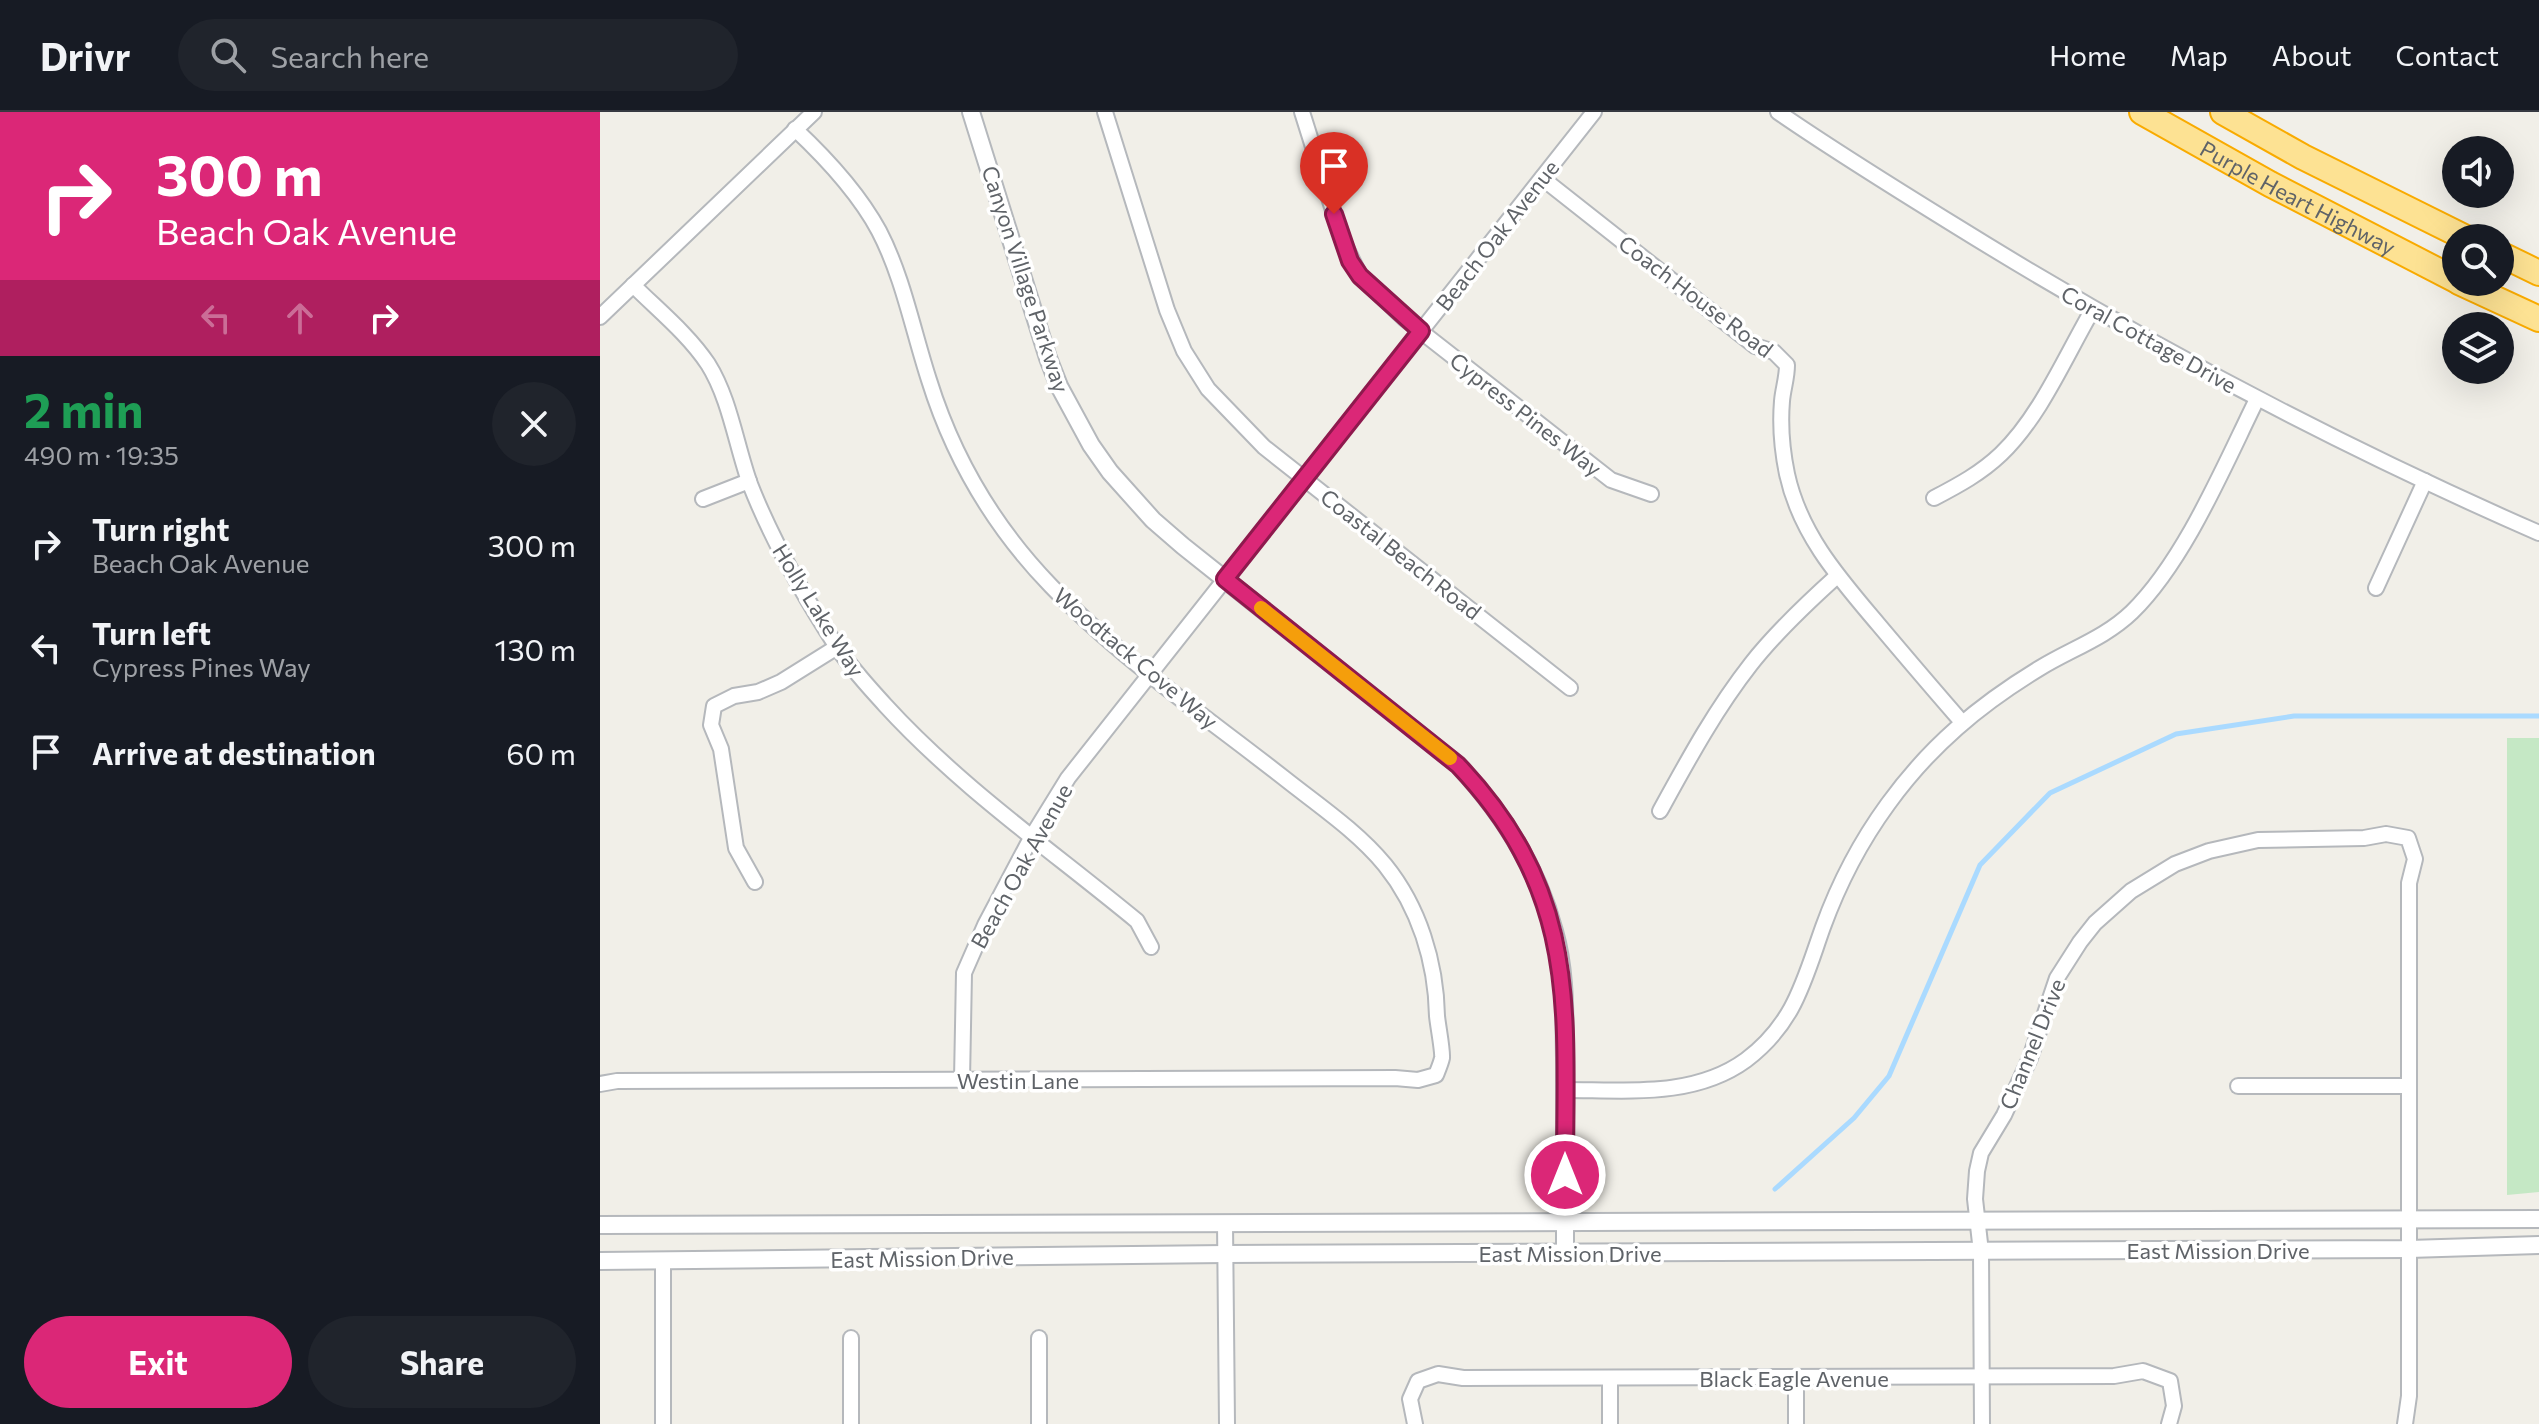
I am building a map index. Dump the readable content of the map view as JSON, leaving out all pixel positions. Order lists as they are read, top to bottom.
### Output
{
  "streets": {
    "highway": ["Purple Heart Highway"],
    "street": [
      "Beach Oak Avenue",
      "Canyon Village Parkway",
      "Coach House Road",
      "Coral Cottage Drive",
      "Cypress Pines Way",
      "Coastal Beach Road",
      "Holly Lake Way",
      "Woodtack Cove Way",
      "Channel Drive",
      "Westin Lane",
      "East Mission Drive",
      "Black Eagle Avenue"
    ]
  },
  "crossings": [
    ["Beach Oak Avenue", "Canyon Village Parkway"],
    ["Beach Oak Avenue", "Coach House Road"],
    ["Beach Oak Avenue", "Cypress Pines Way"],
    ["Beach Oak Avenue", "Coastal Beach Road"],
    ["Beach Oak Avenue", "Holly Lake Way"],
    ["Beach Oak Avenue", "Woodtack Cove Way"],
    ["Beach Oak Avenue", "Westin Lane"],
    ["Canyon Village Parkway", "East Mission Drive"],
    ["Woodtack Cove Way", "Westin Lane"],
    ["Channel Drive", "East Mission Drive"],
    ["Channel Drive", "Black Eagle Avenue"]
  ],
  "page": {
    "header": "Drivr",
    "search": "Search here",
    "nav": [
      "Home",
      "Map",
      "About",
      "Contact"
    ],
    "turn": ["300 m", "Beach Oak Avenue"],
    "heading": ["2 min", "490 m · 19:35"],
    "list": [
      {
        "name": "Turn right",
        "note": "Beach Oak Avenue",
        "value": "300 m"
      },
      {
        "name": "Turn left",
        "note": "Cypress Pines Way",
        "value": "130 m"
      },
      {
        "name": "Arrive at destination",
        "value": "60 m"
      }
    ],
    "buttons": ["Exit", "Share"]
  }
}
